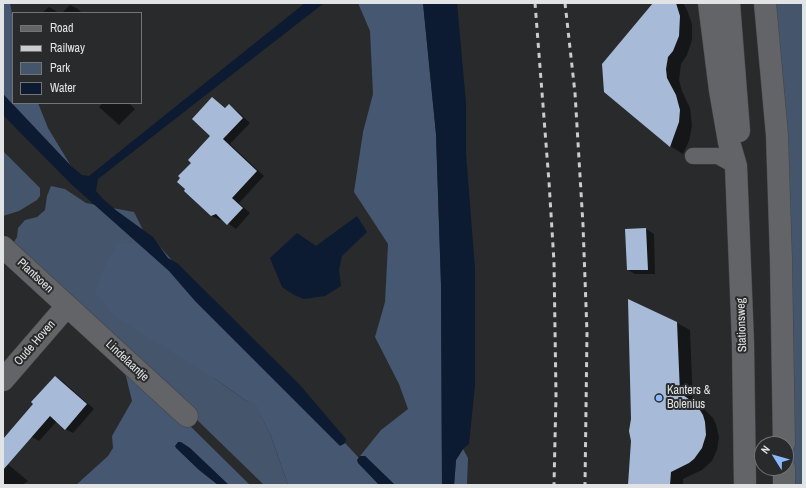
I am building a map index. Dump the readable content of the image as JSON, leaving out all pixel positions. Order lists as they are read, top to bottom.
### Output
{
  "streets": {
    "street": [
      "Plantsoen",
      "Stationsweg",
      "Oude Hoven",
      "Lindelaantje"
    ]
  },
  "crossings": [
    ["Plantsoen", "Oude Hoven"],
    ["Plantsoen", "Lindelaantje"],
    ["Oude Hoven", "Lindelaantje"]
  ],
  "places": ["Kanters & Bolenius"],
  "legend": [
    "Road",
    "Railway",
    "Park",
    "Water"
  ],
  "north": "top left"
}
